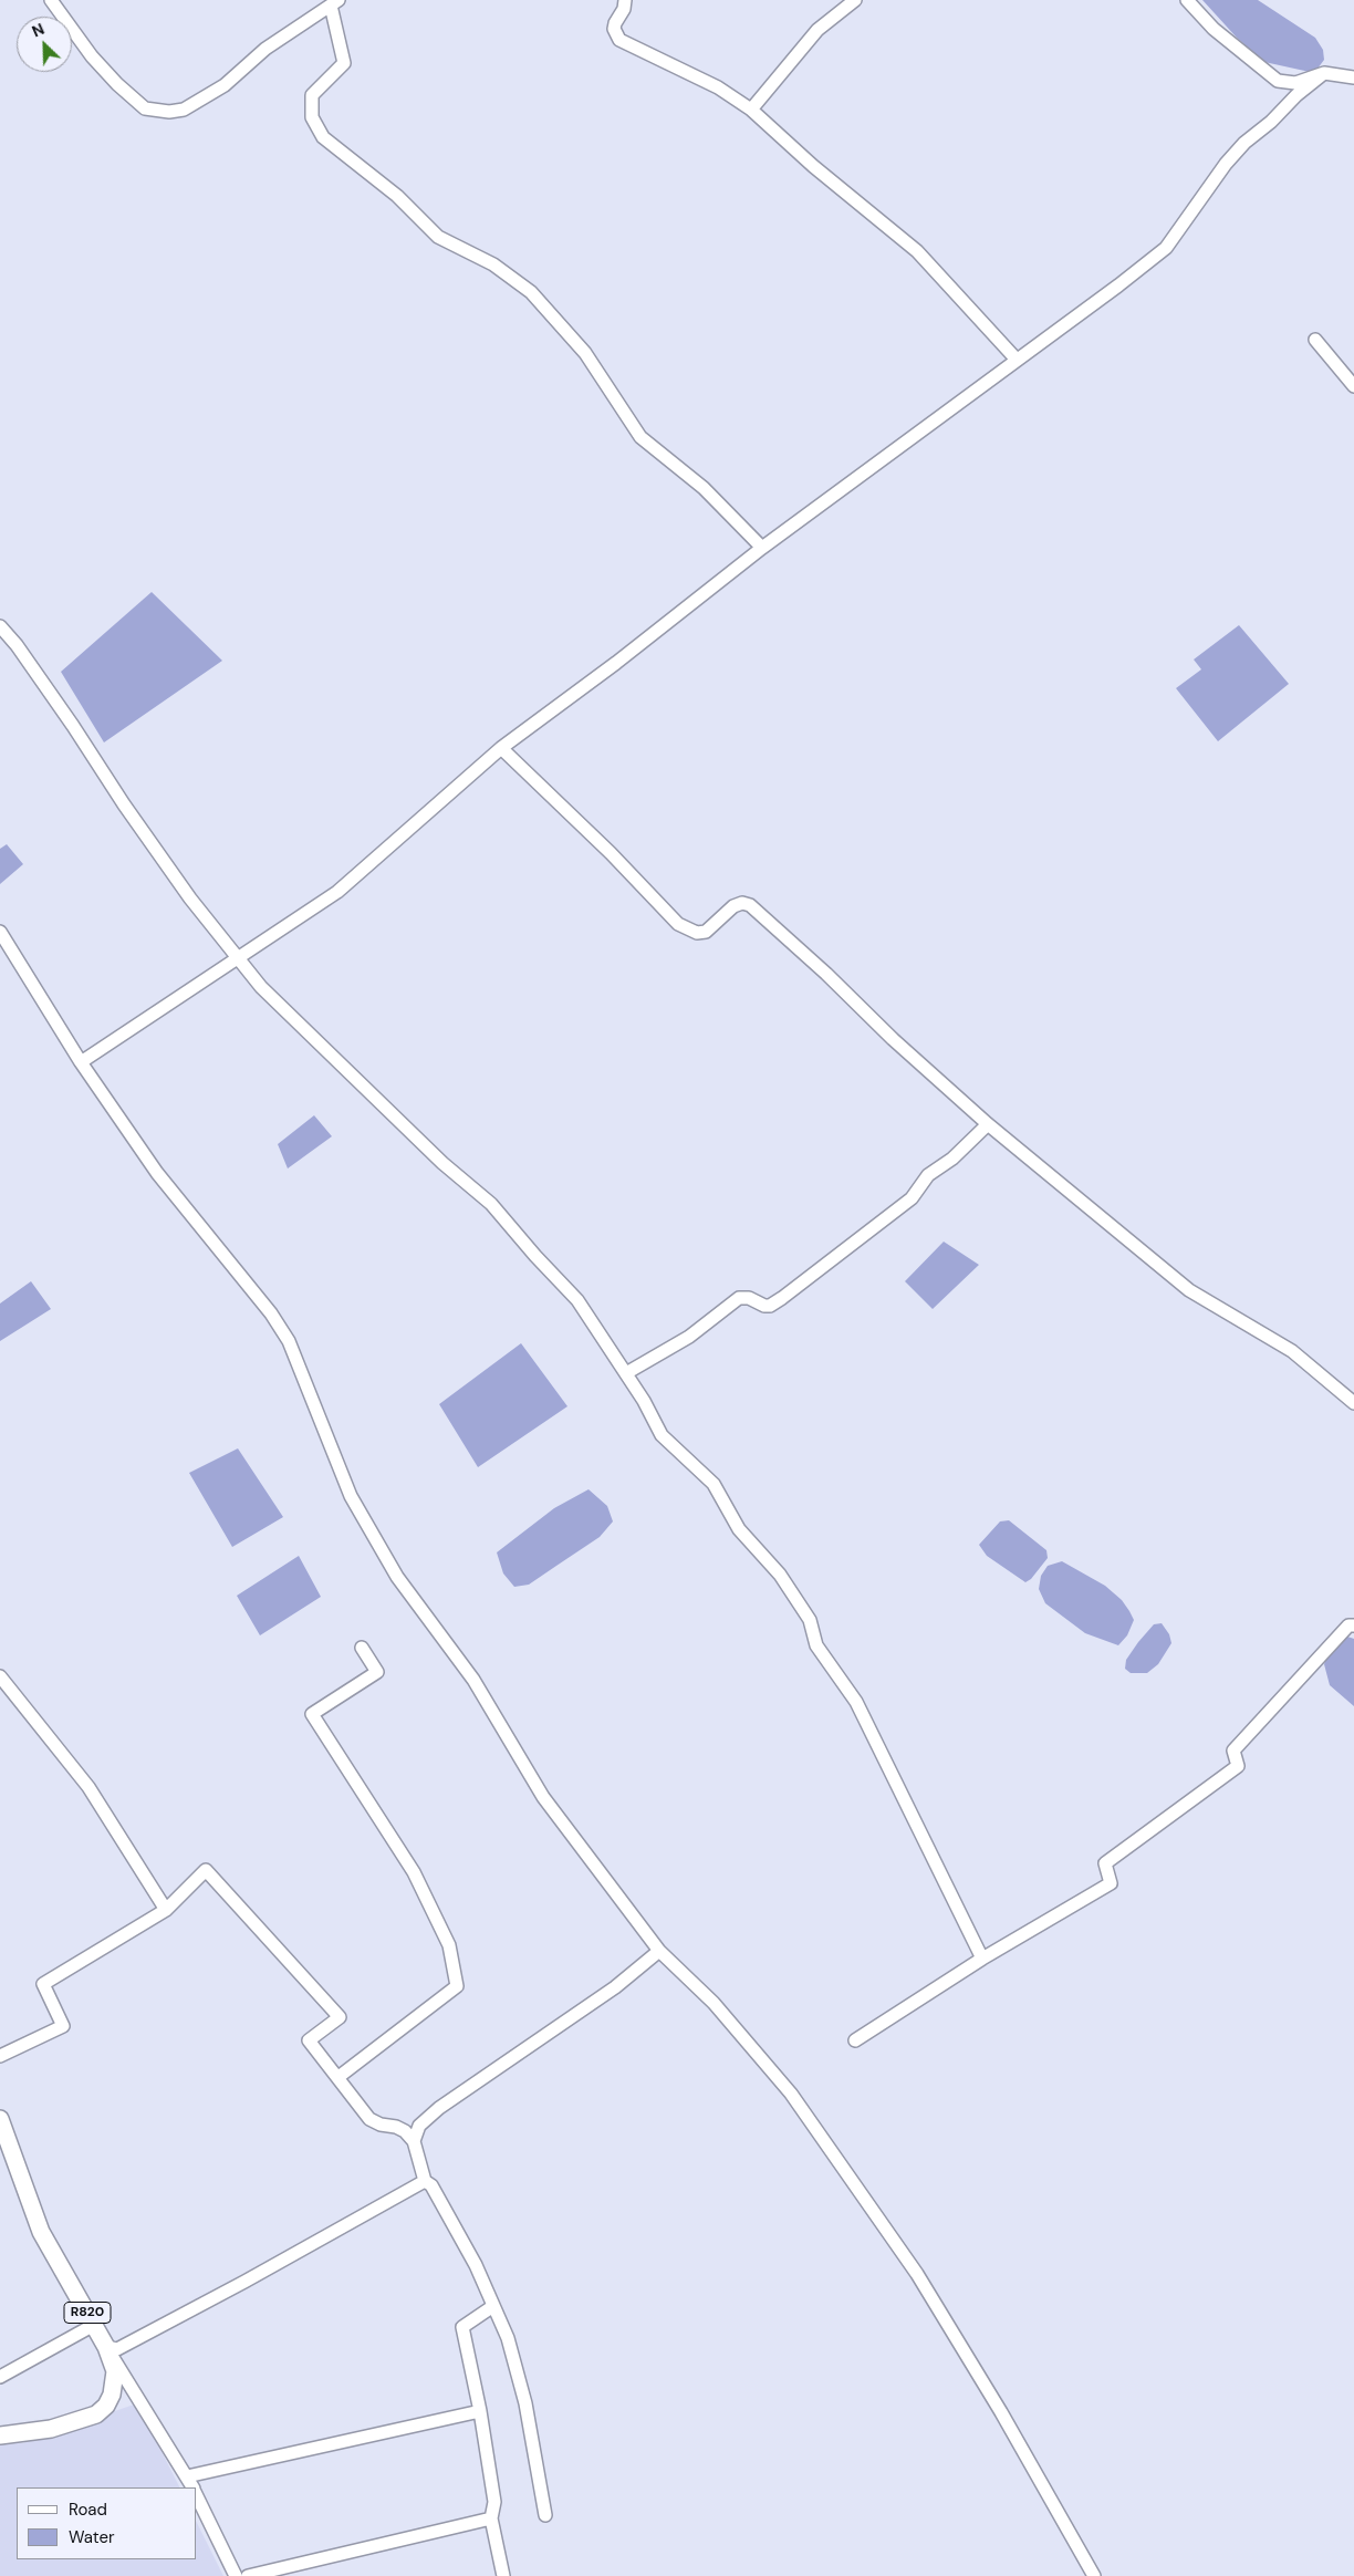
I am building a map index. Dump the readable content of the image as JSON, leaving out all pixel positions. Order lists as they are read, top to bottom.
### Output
{
  "streets": {
    "main road": ["R820"]
  },
  "legend": ["Road", "Water"],
  "north": "top left"
}
